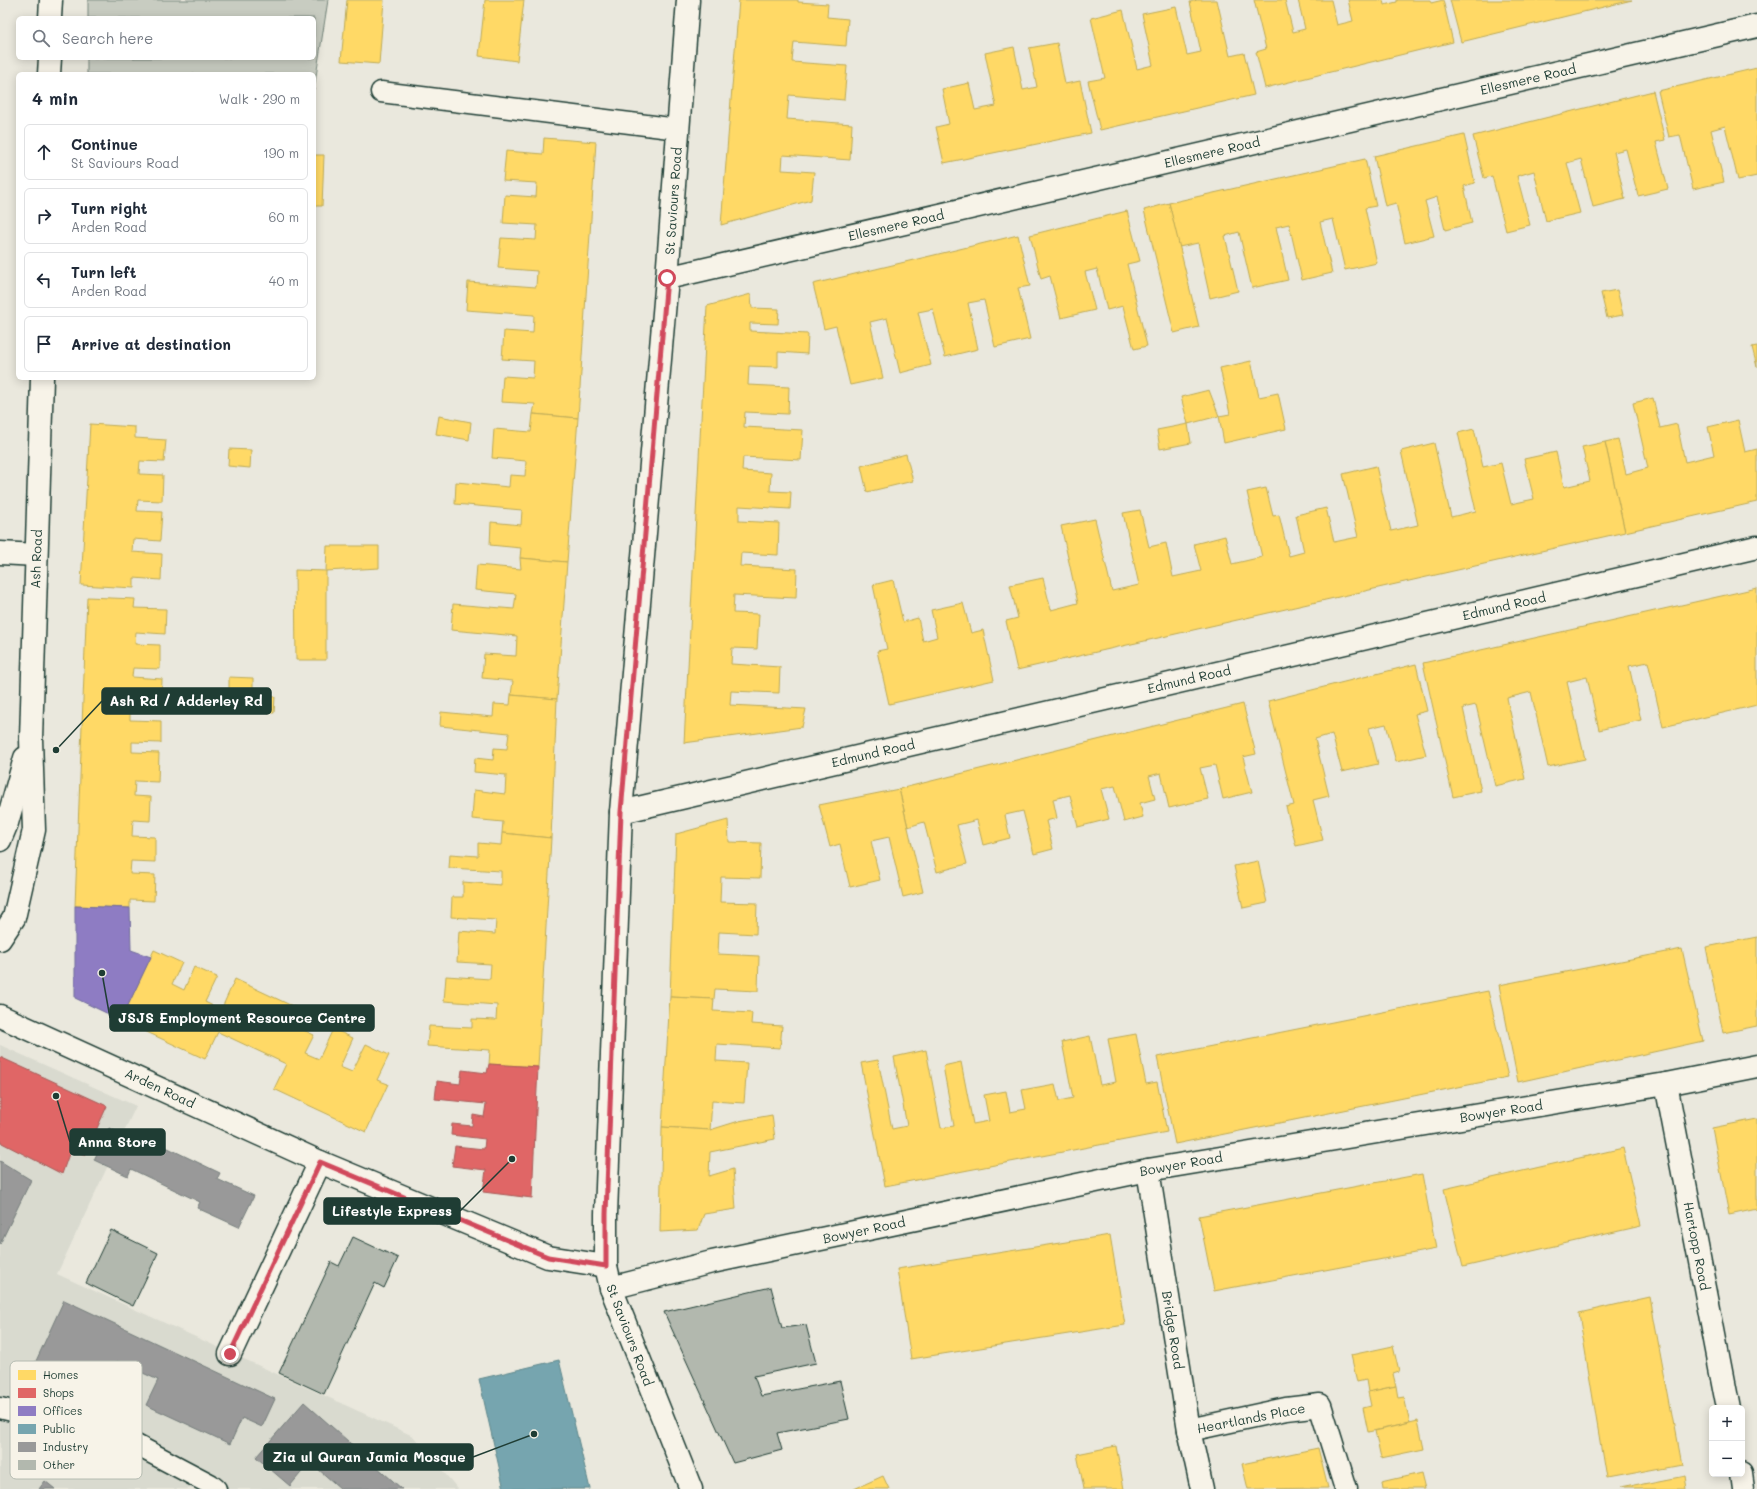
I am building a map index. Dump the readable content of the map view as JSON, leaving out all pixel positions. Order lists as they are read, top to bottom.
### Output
{
  "streets": {
    "street": [
      "Ellesmere Road",
      "St Saviours Road",
      "Ash Road",
      "Edmund Road",
      "Arden Road",
      "Bowyer Road",
      "Hartopp Road",
      "Bridge Road",
      "Heartlands Place"
    ]
  },
  "crossings": [
    ["Ellesmere Road", "St Saviours Road"],
    ["St Saviours Road", "Edmund Road"],
    ["St Saviours Road", "Arden Road"],
    ["St Saviours Road", "Bowyer Road"],
    ["Bowyer Road", "Hartopp Road"],
    ["Bowyer Road", "Bridge Road"],
    ["Bridge Road", "Heartlands Place"]
  ],
  "places": [
    "Ash Rd / Adderley Rd",
    "JSJS Employment Resource Centre",
    "Anna Store",
    "Lifestyle Express",
    "Zia ul Quran Jamia Mosque"
  ],
  "legend": [
    "Homes",
    "Shops",
    "Offices",
    "Public",
    "Industry",
    "Other"
  ],
  "page": {
    "search": "Search here",
    "heading": ["4 min", "Walk · 290 m"],
    "list": [
      ["Continue", "St Saviours Road", "190 m"],
      ["Turn right", "Arden Road", "60 m"],
      ["Turn left", "Arden Road", "40 m"],
      "Arrive at destination"
    ],
    "map_buttons": ["+", "−"]
  }
}
